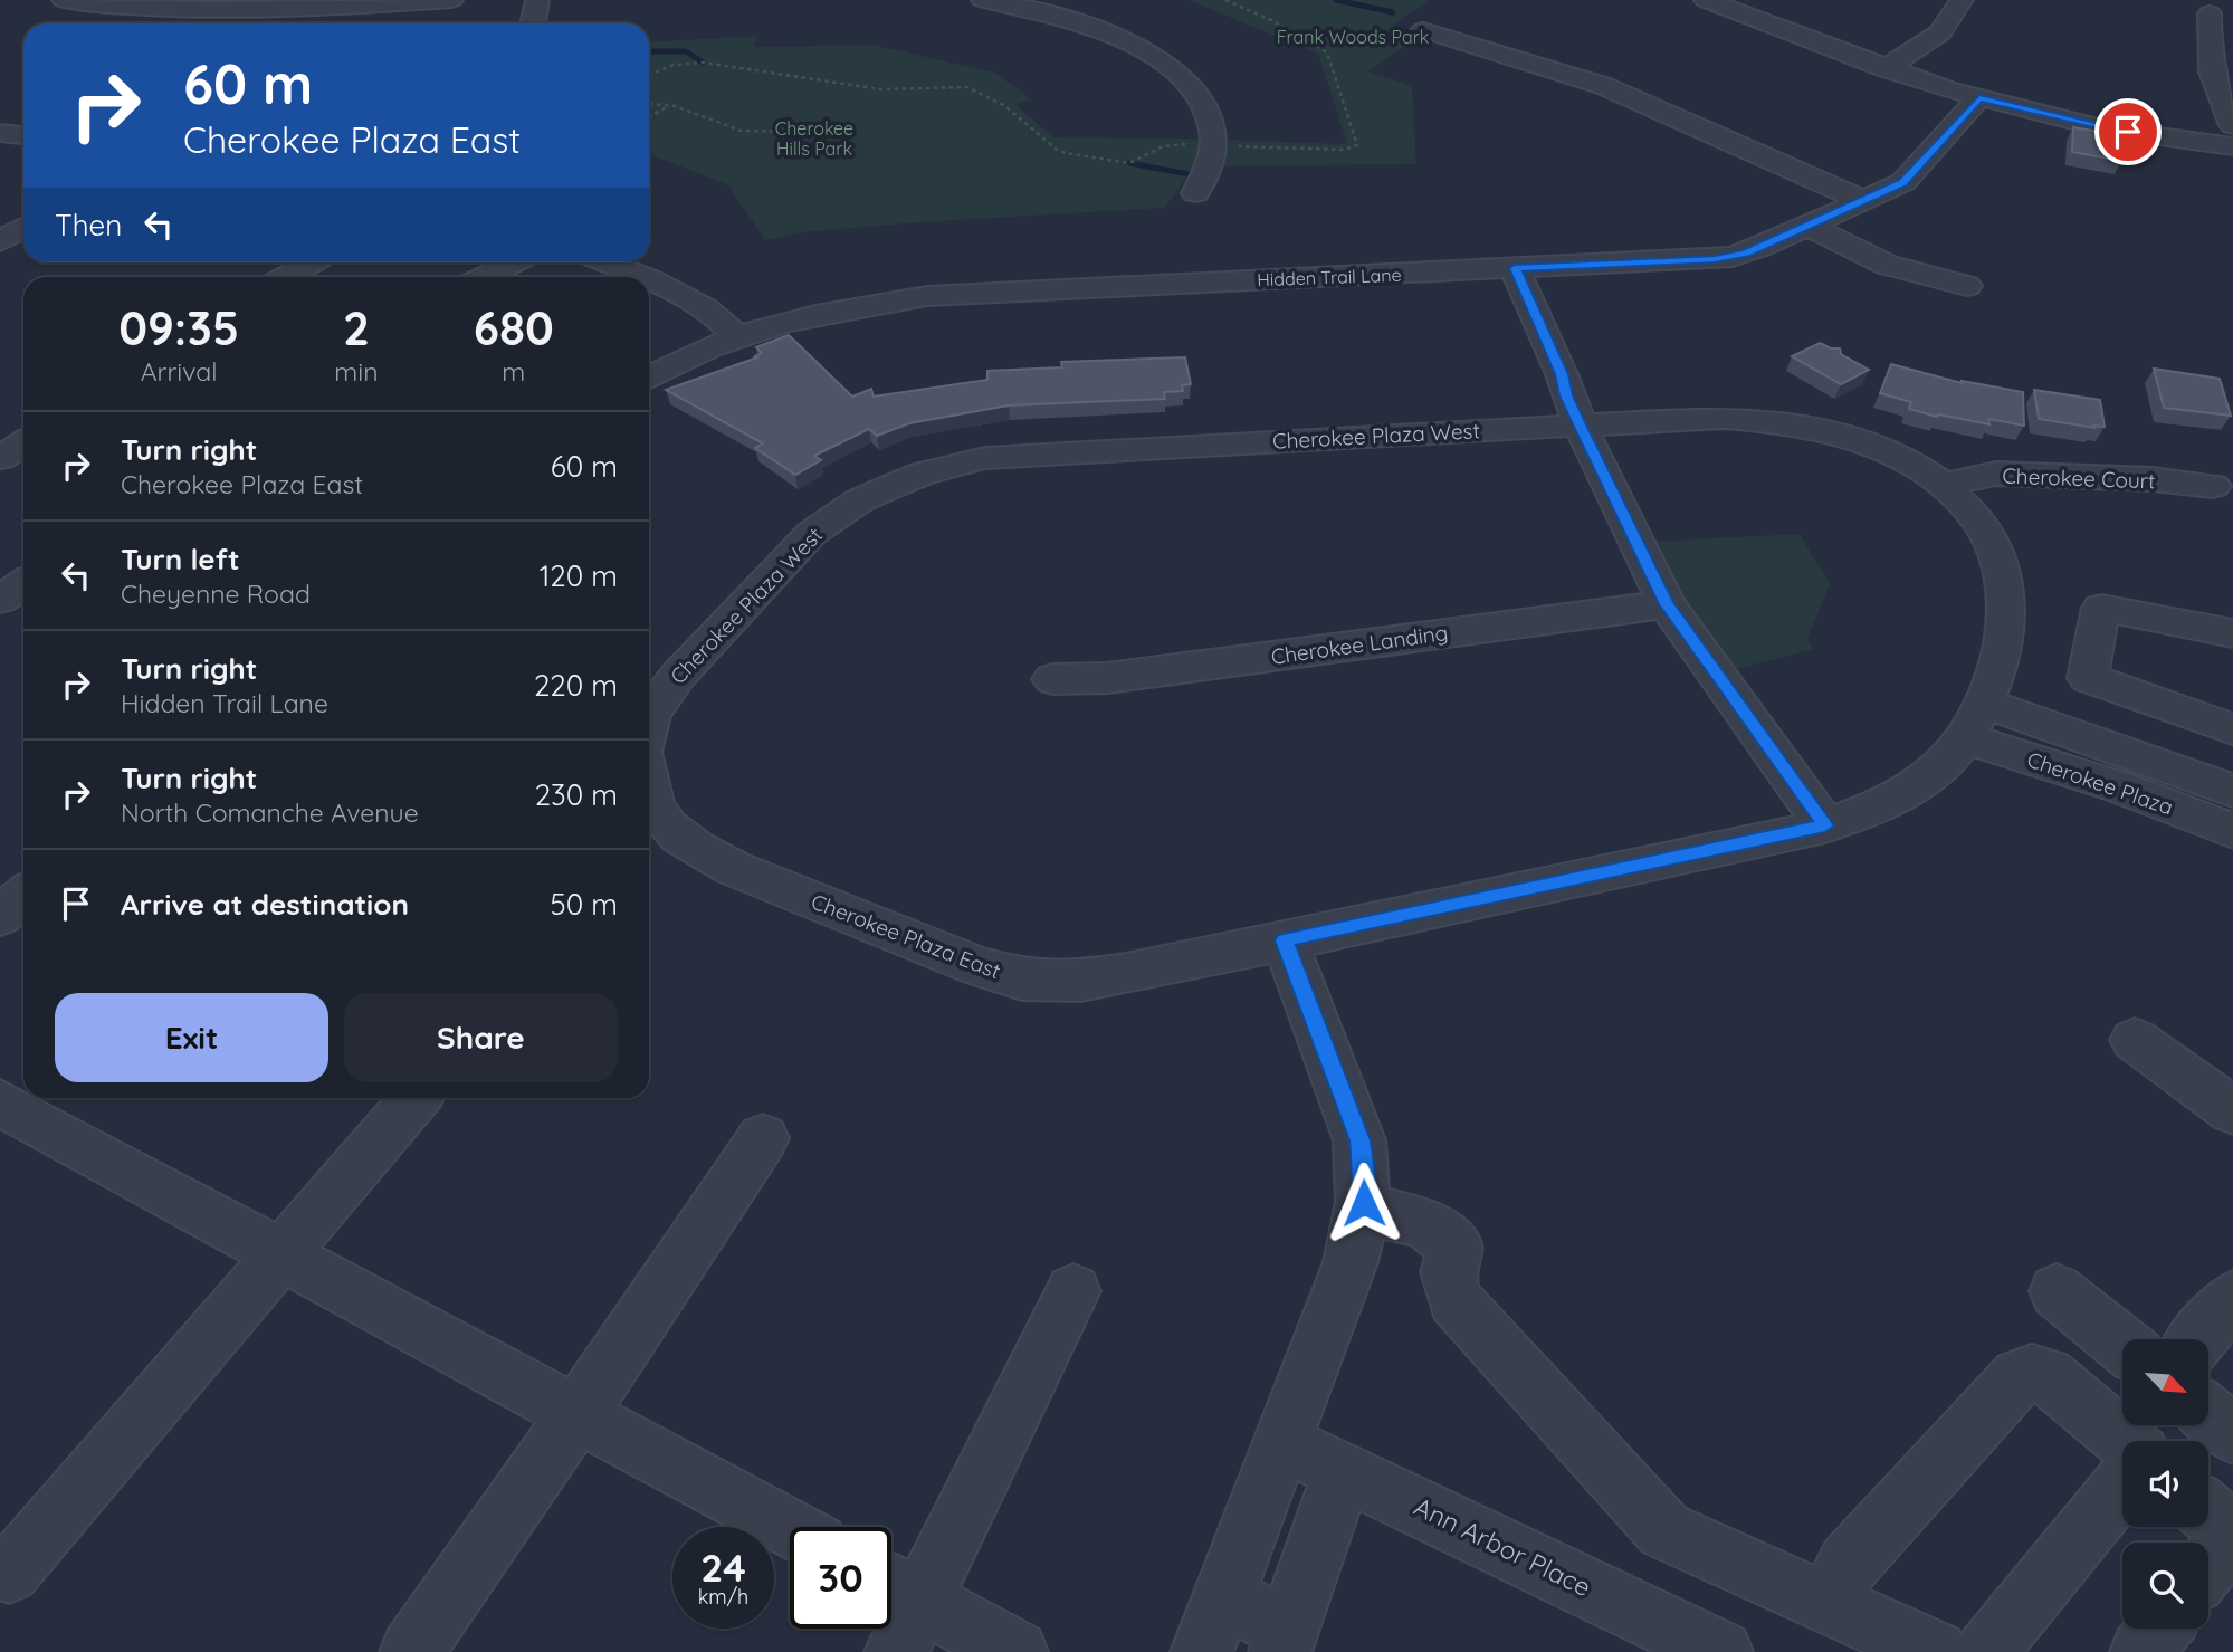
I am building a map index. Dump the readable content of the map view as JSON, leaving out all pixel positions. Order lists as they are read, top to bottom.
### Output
{
  "streets": {
    "street": [
      "Hidden Trail Lane",
      "Cherokee Plaza West",
      "Cherokee Court",
      "Cherokee Landing",
      "Cherokee Plaza",
      "Cherokee Plaza East",
      "Ann Arbor Place"
    ]
  },
  "crossings": [
    ["Cherokee Plaza West", "Cherokee Court"],
    ["Cherokee Plaza West", "Cherokee Plaza"],
    ["Cherokee Plaza West", "Cherokee Plaza East"],
    ["Cherokee Plaza", "Cherokee Plaza East"]
  ],
  "parks": ["Frank Woods Park", "Cherokee Hills Park"],
  "north": "bottom right",
  "page": {
    "turn": ["60 m", "Cherokee Plaza East"],
    "then": "Then",
    "eta": [
      "09:35",
      "Arrival",
      "2",
      "min",
      "680",
      "m"
    ],
    "list": [
      {
        "name": "Turn right",
        "note": "Cherokee Plaza East",
        "value": "60 m"
      },
      {
        "name": "Turn left",
        "note": "Cheyenne Road",
        "value": "120 m"
      },
      {
        "name": "Turn right",
        "note": "Hidden Trail Lane",
        "value": "220 m"
      },
      {
        "name": "Turn right",
        "note": "North Comanche Avenue",
        "value": "230 m"
      },
      {
        "name": "Arrive at destination",
        "value": "50 m"
      }
    ],
    "buttons": ["Exit", "Share"],
    "speed": "24 km/h",
    "limit": "30"
  }
}
